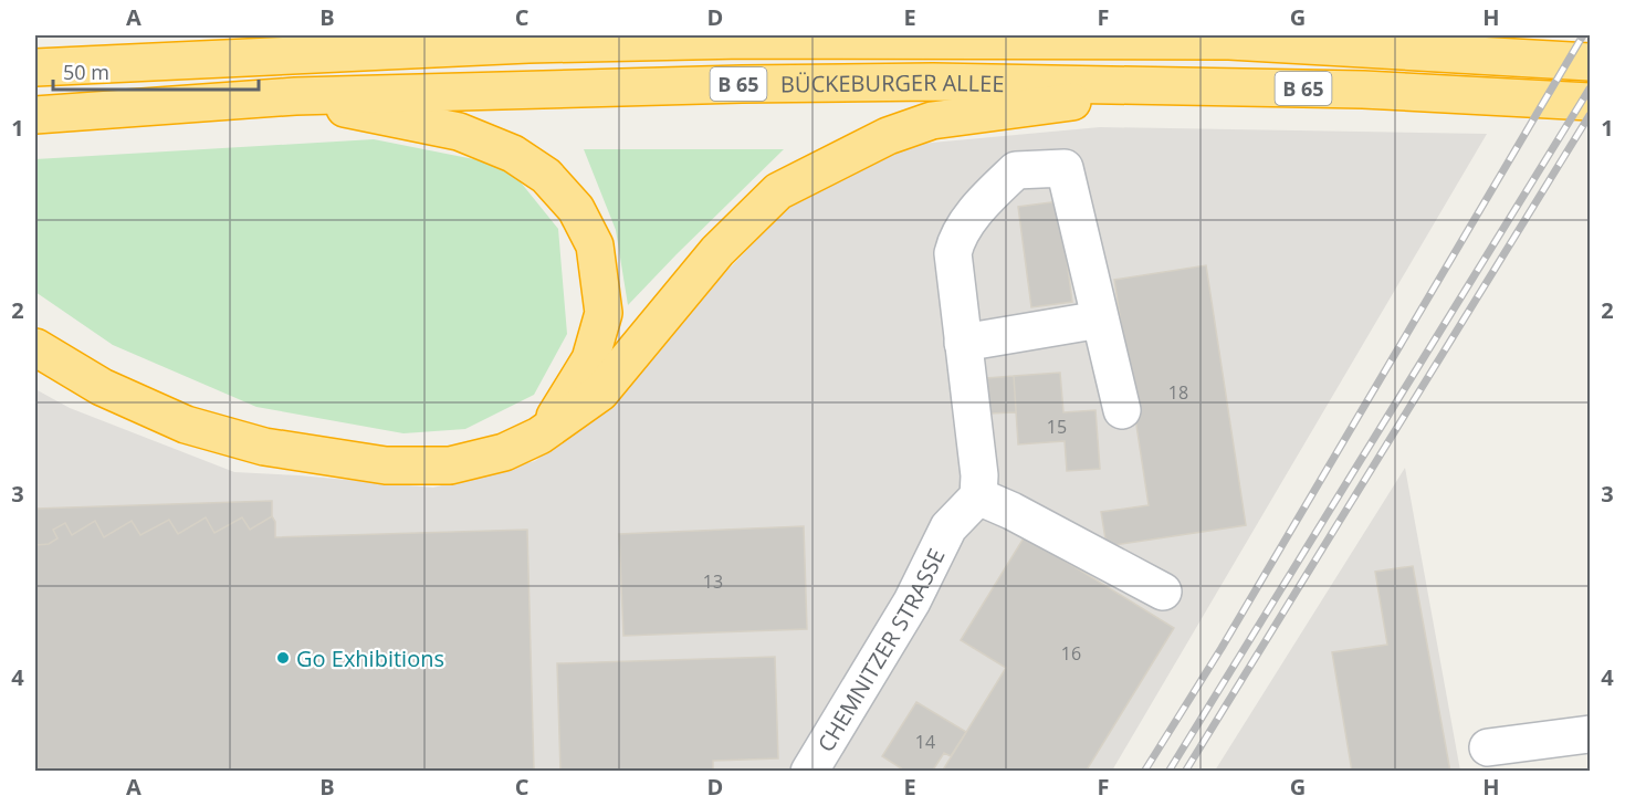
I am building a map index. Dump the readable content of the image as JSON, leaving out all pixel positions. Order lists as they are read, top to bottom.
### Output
{
  "streets": {
    "highway": ["BÜCKEBURGER ALLEE", "B 65"],
    "street": ["CHEMNITZER STRASSE"]
  },
  "places": ["Go Exhibitions"],
  "house_numbers": [
    "18",
    "15",
    "13",
    "16",
    "14"
  ],
  "scale_bar": "50 m",
  "grid": {
    "columns": [
      "A",
      "B",
      "C",
      "D",
      "E",
      "F",
      "G",
      "H"
    ],
    "rows": [
      "1",
      "2",
      "3",
      "4"
    ]
  }
}
